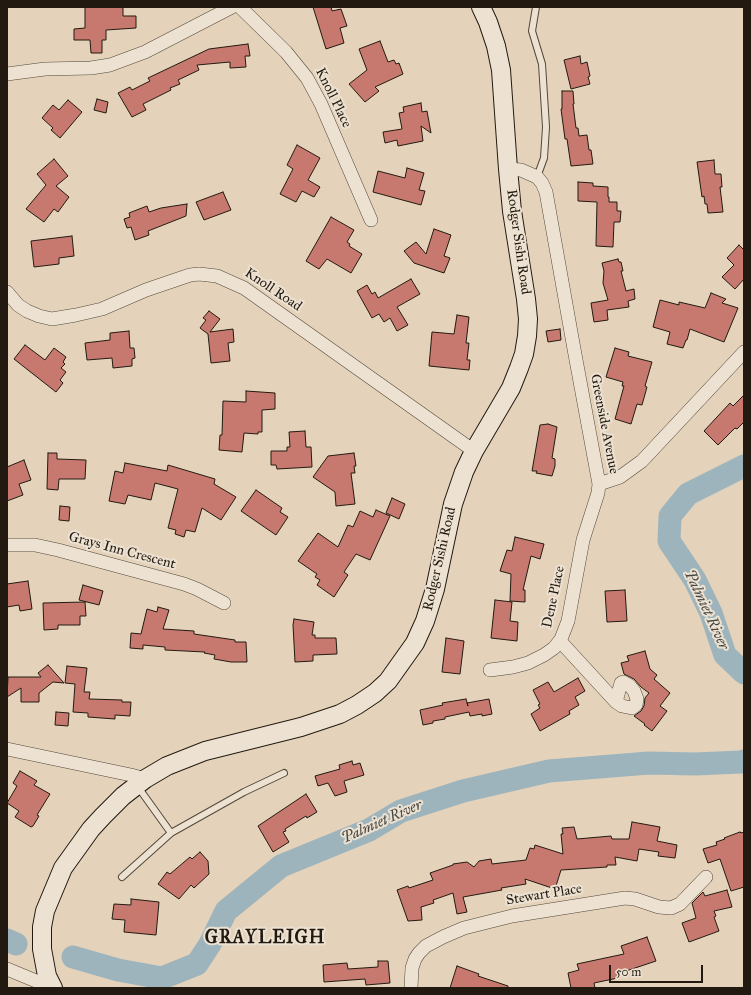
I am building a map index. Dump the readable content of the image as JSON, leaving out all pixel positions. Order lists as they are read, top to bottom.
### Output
{
  "streets": {
    "main road": ["Rodger Sishi Road"],
    "street": [
      "Knoll Place",
      "Knoll Road",
      "Greenside Avenue",
      "Grays Inn Crescent",
      "Dene Place",
      "Stewart Place"
    ]
  },
  "crossings": [
    ["Rodger Sishi Road", "Knoll Road"],
    ["Greenside Avenue", "Dene Place"]
  ],
  "districts": ["GRAYLEIGH"],
  "water": ["Palmiet River"],
  "scale_bar": "50 m"
}
